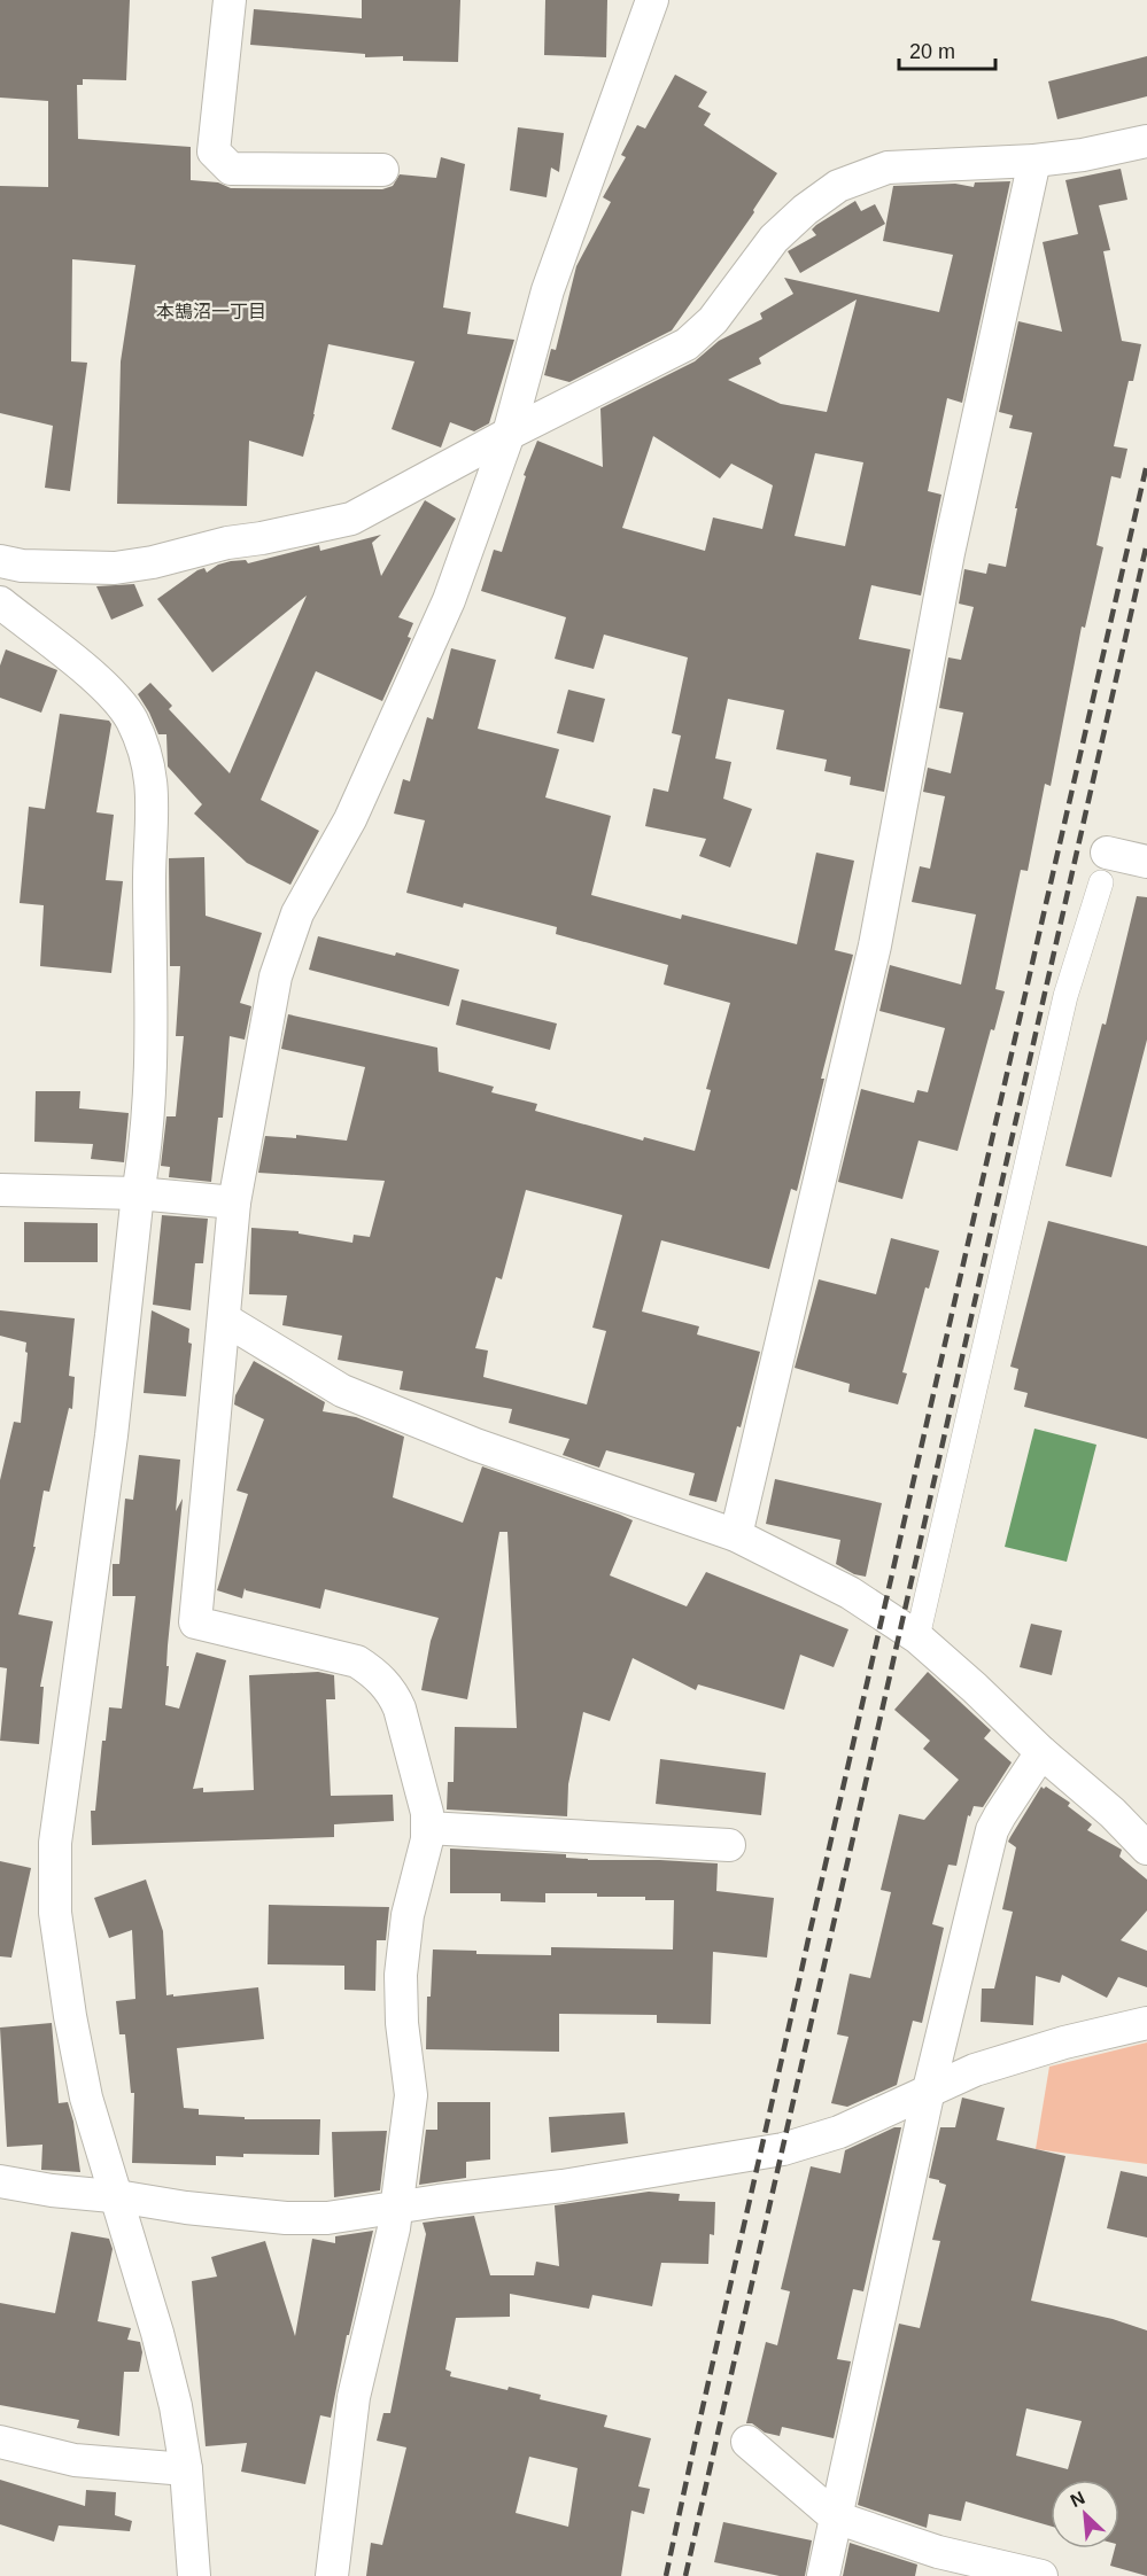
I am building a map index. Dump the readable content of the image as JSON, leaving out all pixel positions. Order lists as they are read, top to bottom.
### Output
{
  "districts": ["本鵠沼一丁目"],
  "scale_bar": "20 m",
  "north": "top left"
}
